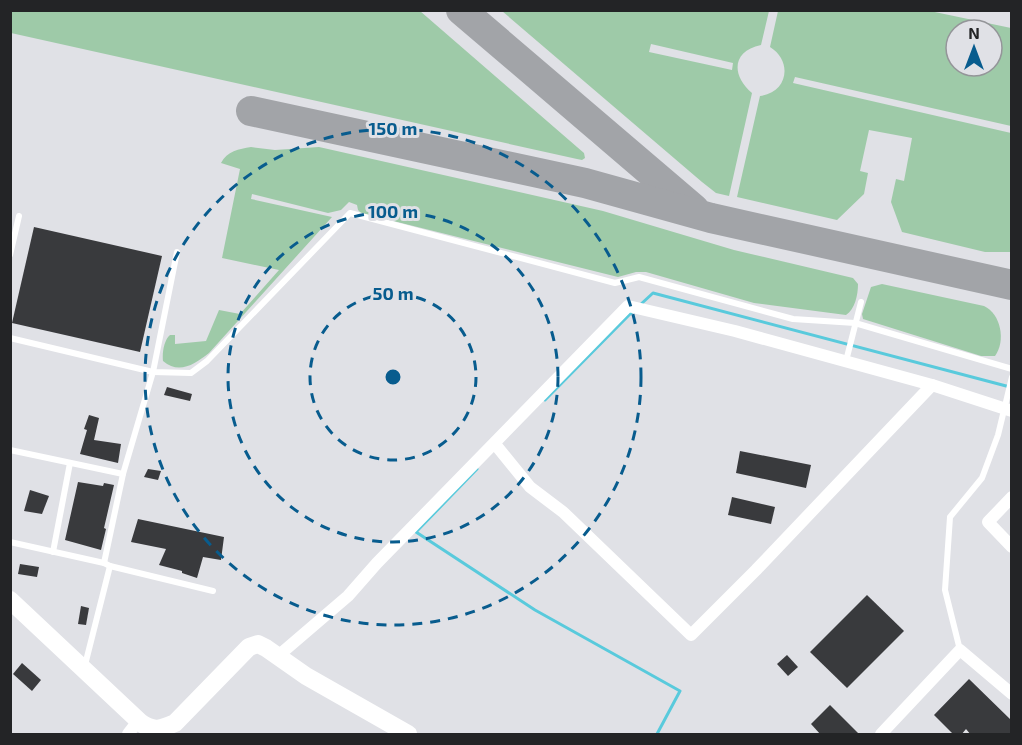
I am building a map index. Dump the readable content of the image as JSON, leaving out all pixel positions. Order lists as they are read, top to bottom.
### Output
{
  "north": "top",
  "rings": ["150 m", "100 m", "50 m"]
}
